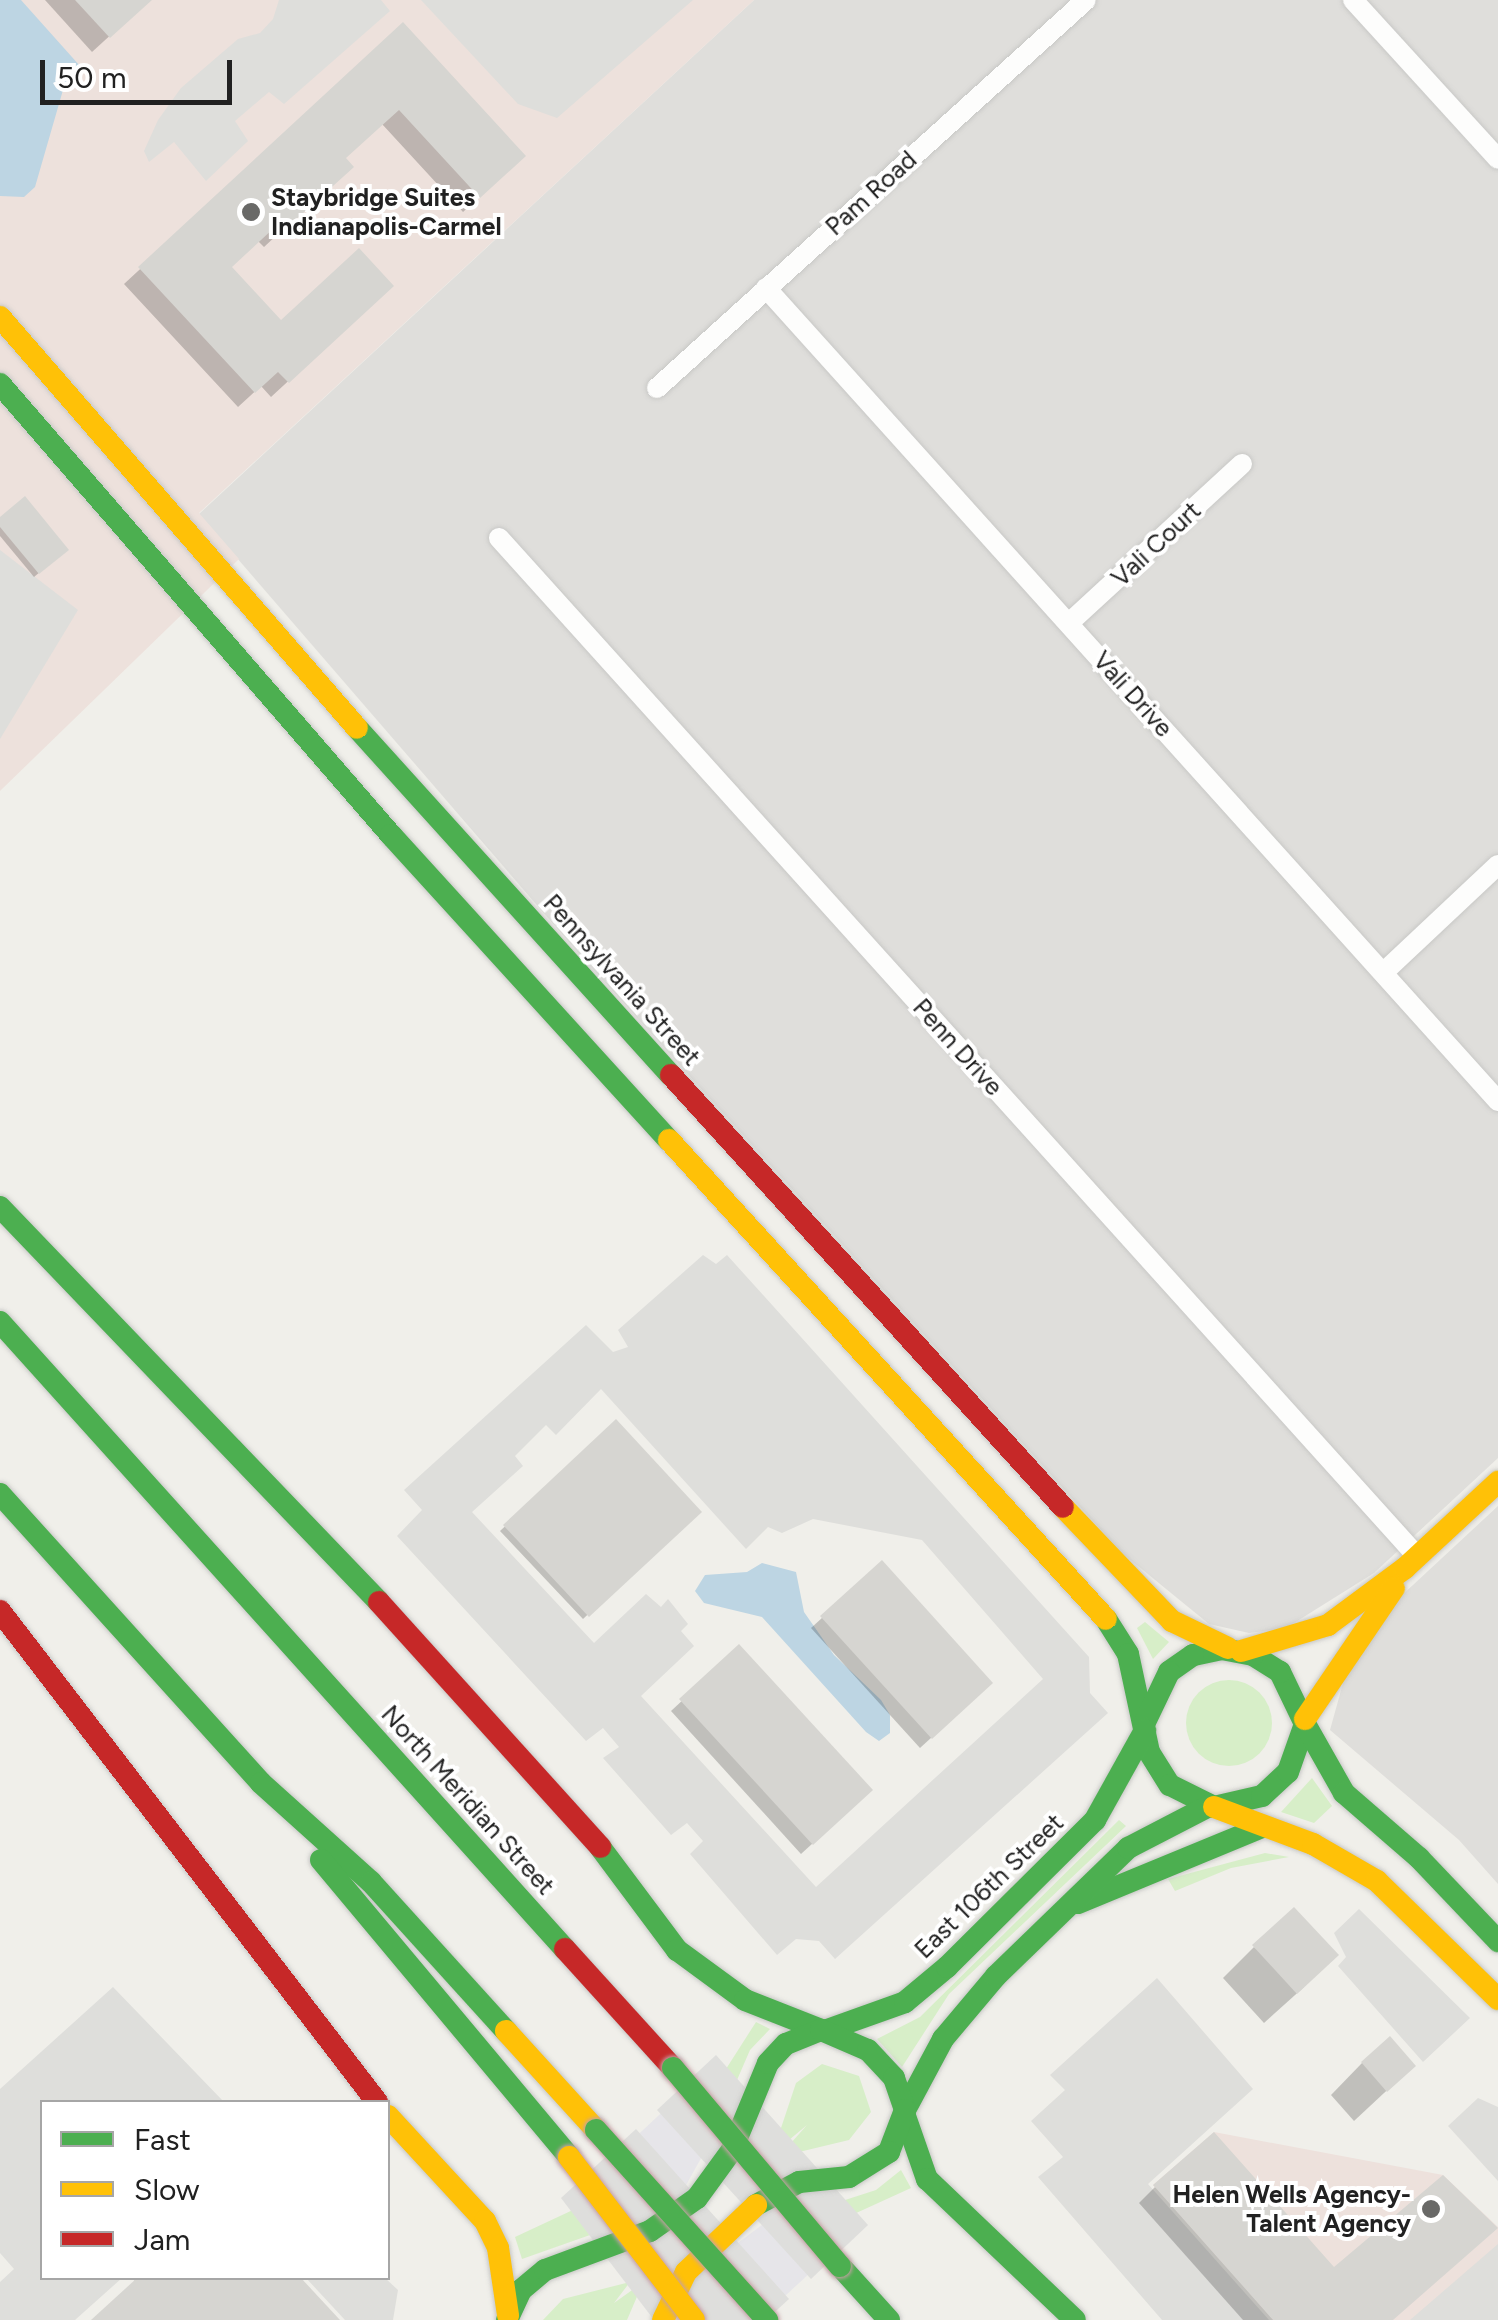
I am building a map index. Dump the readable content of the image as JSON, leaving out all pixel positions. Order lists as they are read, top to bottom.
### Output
{
  "streets": {
    "main road": ["Pennsylvania Street", "North Meridian Street", "East 106th Street"],
    "street": [
      "Pam Road",
      "Vali Court",
      "Vali Drive",
      "Penn Drive"
    ]
  },
  "crossings": [
    ["Pam Road", "Vali Drive"],
    ["Vali Court", "Vali Drive"],
    ["Pennsylvania Street", "East 106th Street"]
  ],
  "places": ["Staybridge Suites Indianapolis-Carmel", "Helen Wells Agency- Talent Agency"],
  "legend": ["Fast", "Slow", "Jam"],
  "scale_bar": "50 m"
}
